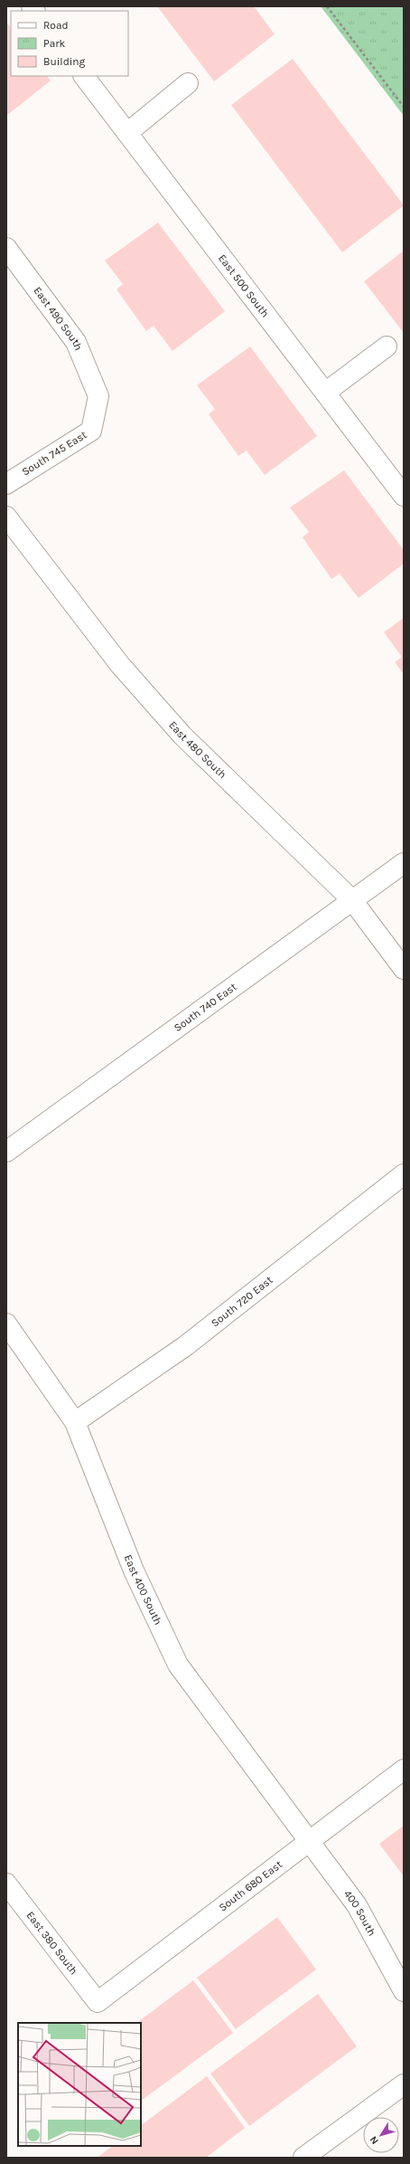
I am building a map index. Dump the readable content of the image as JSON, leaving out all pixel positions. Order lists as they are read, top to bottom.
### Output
{
  "streets": {
    "street": [
      "East 500 South",
      "East 490 South",
      "South 745 East",
      "East 480 South",
      "South 740 East",
      "South 720 East",
      "East 400 South",
      "South 680 East",
      "400 South",
      "East 380 South"
    ]
  },
  "crossings": [
    ["East 490 South", "South 745 East"],
    ["East 480 South", "South 740 East"],
    ["South 720 East", "East 400 South"],
    ["East 400 South", "South 680 East"],
    ["East 400 South", "400 South"],
    ["South 680 East", "400 South"],
    ["South 680 East", "East 380 South"]
  ],
  "legend": ["Road", "Park", "Building"],
  "north": "bottom left"
}
